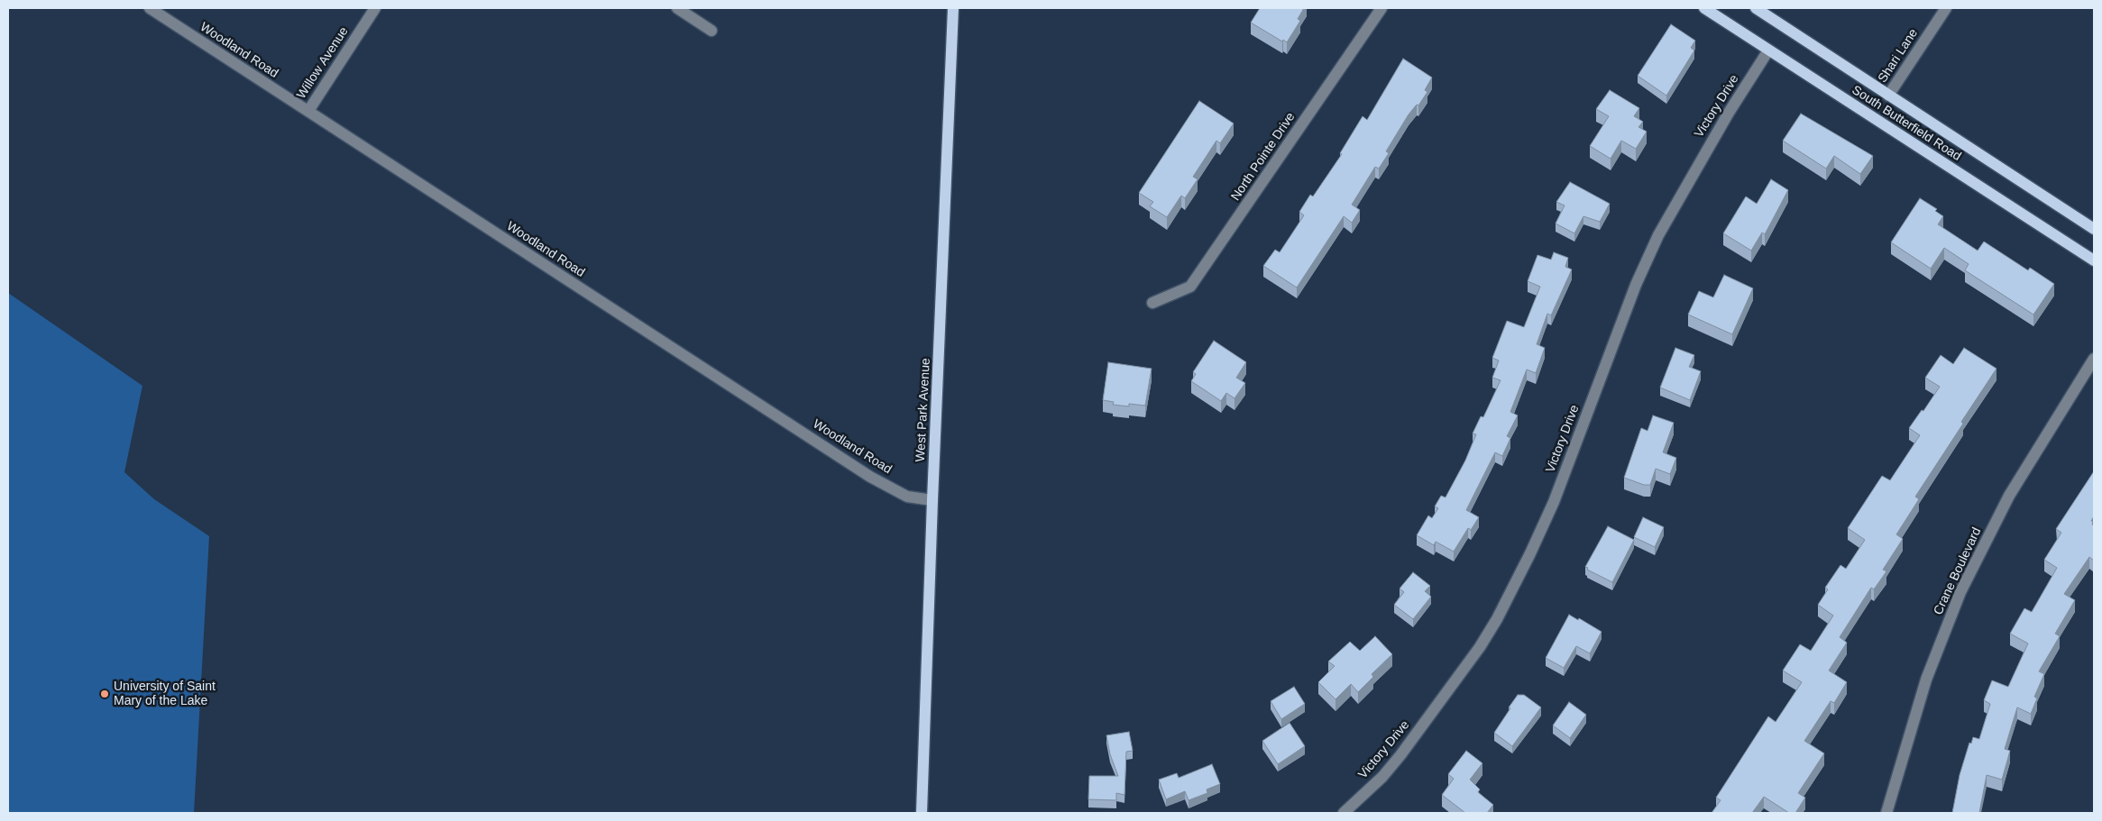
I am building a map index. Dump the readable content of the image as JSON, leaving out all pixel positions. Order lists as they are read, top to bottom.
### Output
{
  "streets": {
    "main road": ["South Butterfield Road", "West Park Avenue"],
    "street": [
      "Woodland Road",
      "Shari Lane",
      "Willow Avenue",
      "Victory Drive",
      "North Pointe Drive",
      "Crane Boulevard"
    ]
  },
  "crossings": [
    ["Woodland Road", "Willow Avenue"],
    ["Woodland Road", "West Park Avenue"],
    ["Shari Lane", "South Butterfield Road"],
    ["Victory Drive", "South Butterfield Road"]
  ],
  "places": ["University of Saint Mary of the Lake"]
}
